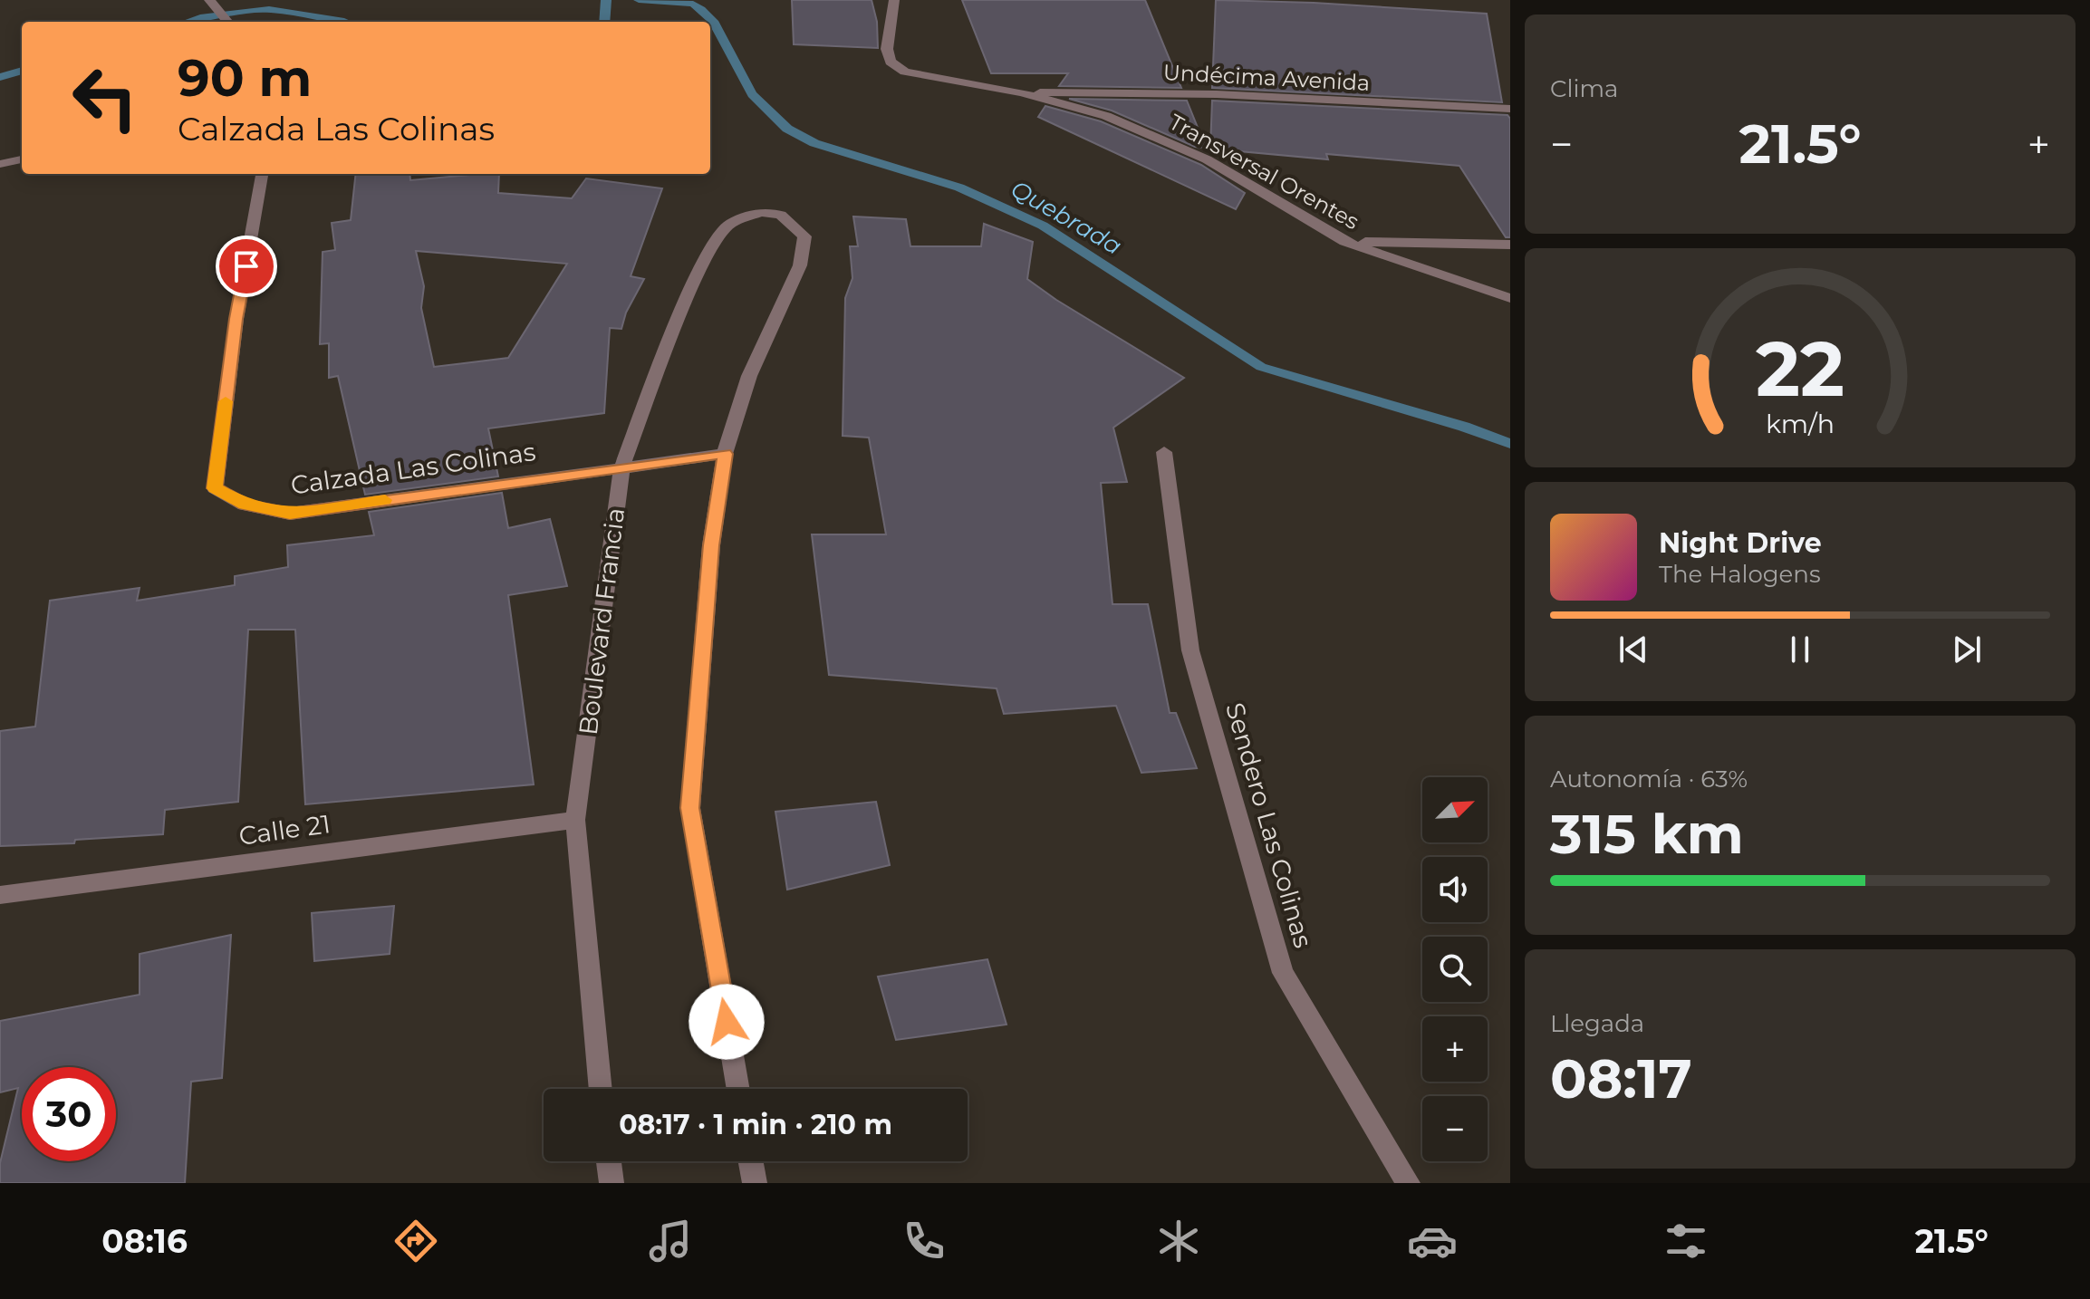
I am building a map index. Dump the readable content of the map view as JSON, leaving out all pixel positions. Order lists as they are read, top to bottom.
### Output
{
  "streets": {
    "street": [
      "Undécima Avenida",
      "Transversal Orentes",
      "Calzada Las Colinas",
      "Boulevard Francia",
      "Sendero Las Colinas",
      "Calle 21"
    ]
  },
  "crossings": [
    ["Undécima Avenida", "Transversal Orentes"],
    ["Calzada Las Colinas", "Boulevard Francia"],
    ["Boulevard Francia", "Calle 21"]
  ],
  "water": ["Quebrada"],
  "north": "top right",
  "page": {
    "tile": [
      "Clima",
      ["Autonomía · 63%", "315 km"],
      ["Llegada", "08:17"]
    ],
    "turn": ["90 m", "Calzada Las Colinas"],
    "heat": ["−", "21.5°", "+"],
    "song": ["Night Drive", "The Halogens"],
    "map_buttons": ["+", "−"],
    "limit": "30",
    "trip": "08:17 · 1 min · 210 m",
    "tabs": ["08:16", "21.5°"],
    "gauge": ["22", "km/h"]
  }
}
